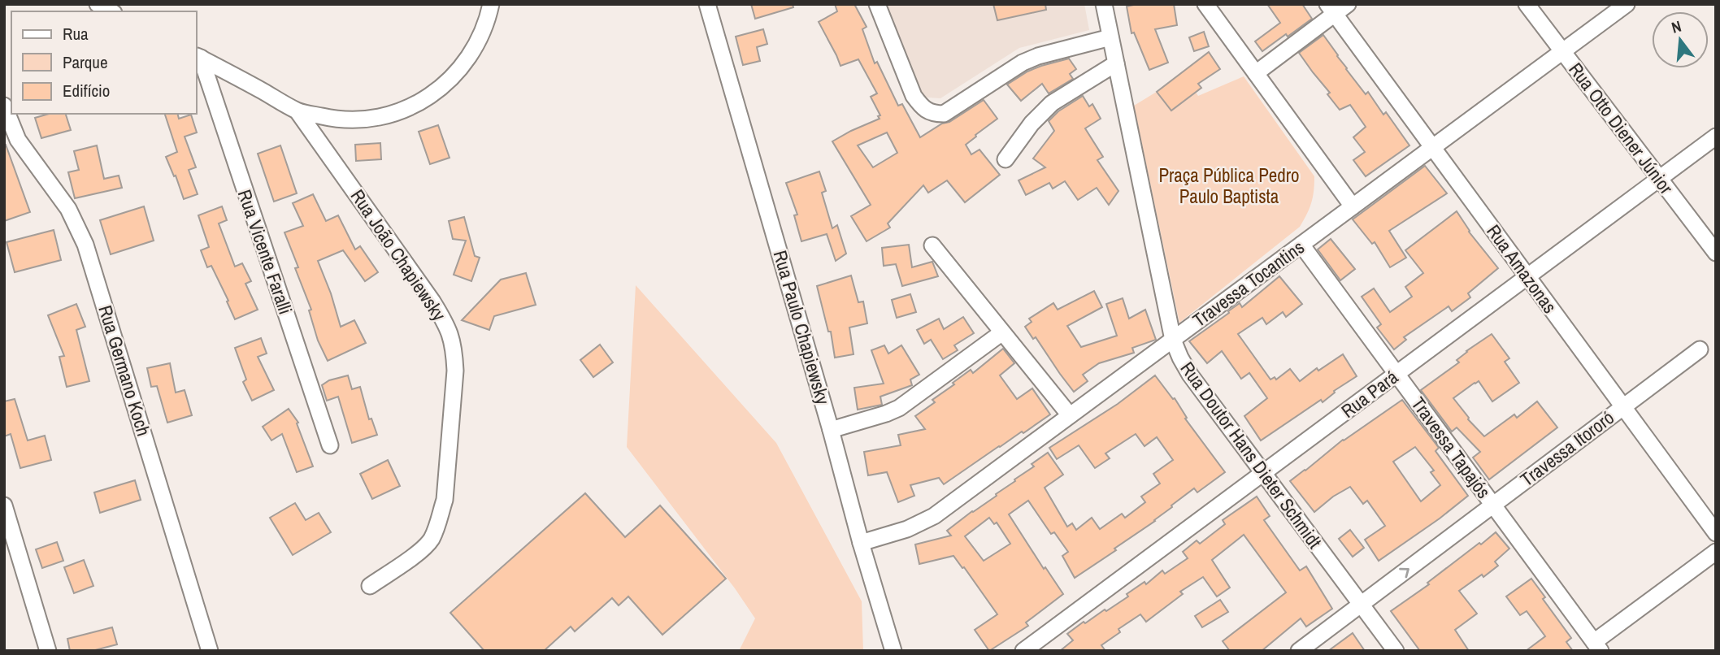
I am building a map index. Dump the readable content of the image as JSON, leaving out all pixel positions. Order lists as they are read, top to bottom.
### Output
{
  "streets": {
    "street": [
      "Rua Otto Diener Júnior",
      "Rua Vicente Faralli",
      "Rua João Chapiewsky",
      "Rua Amazonas",
      "Travessa Tocantins",
      "Rua Paulo Chapiewsky",
      "Rua Germano Koch",
      "Rua Pará",
      "Travessa Tapajós",
      "Travessa Itororó",
      "Rua Doutor Hans Dieter Schmidt"
    ]
  },
  "crossings": [
    ["Rua Otto Diener Júnior", "Travessa Tocantins"],
    ["Rua Otto Diener Júnior", "Rua Pará"],
    ["Rua Amazonas", "Travessa Tocantins"],
    ["Rua Amazonas", "Rua Pará"],
    ["Rua Amazonas", "Travessa Itororó"],
    ["Travessa Tocantins", "Rua Paulo Chapiewsky"],
    ["Travessa Tocantins", "Travessa Tapajós"],
    ["Travessa Tocantins", "Rua Doutor Hans Dieter Schmidt"],
    ["Rua Pará", "Travessa Tapajós"],
    ["Rua Pará", "Rua Doutor Hans Dieter Schmidt"],
    ["Travessa Tapajós", "Travessa Itororó"],
    ["Travessa Itororó", "Rua Doutor Hans Dieter Schmidt"]
  ],
  "parks": ["Praça Pública Pedro Paulo Baptista"],
  "legend": ["Rua", "Parque", "Edifício"],
  "north": "top"
}
